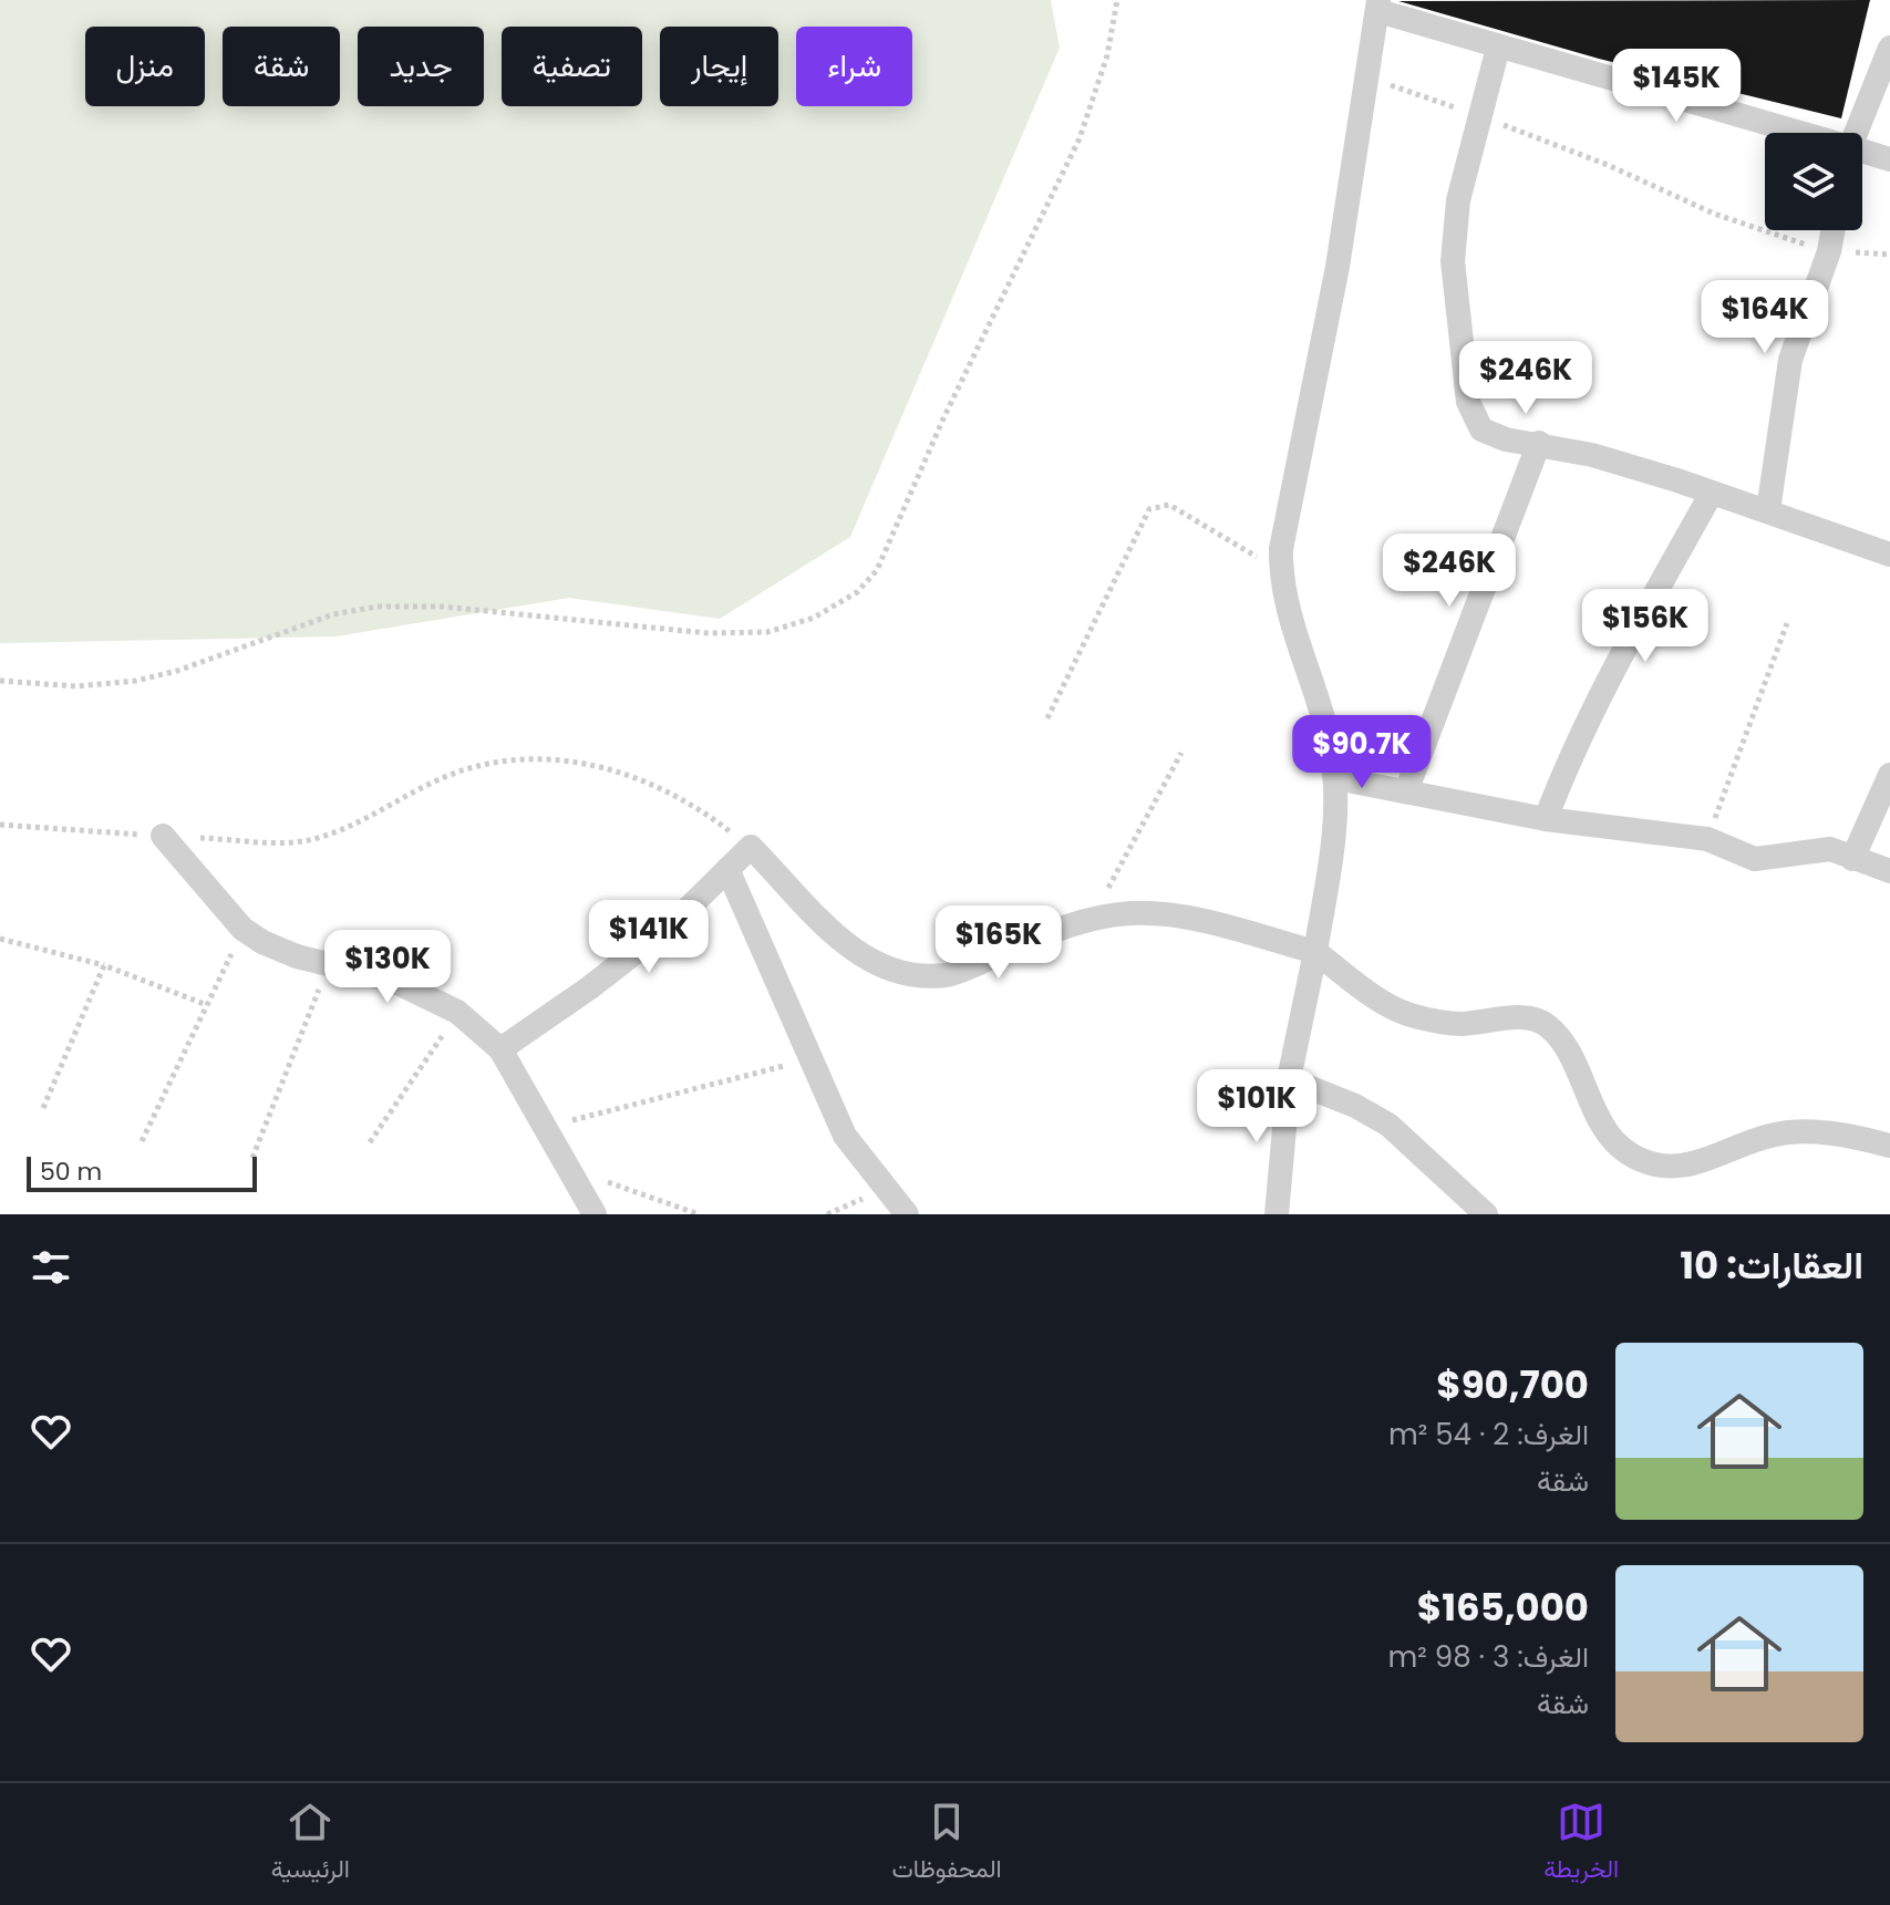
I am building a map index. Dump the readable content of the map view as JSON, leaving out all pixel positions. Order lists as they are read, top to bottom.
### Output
{
  "scale_bar": "50 m",
  "page": {
    "chip": [
      "شراء",
      "إيجار",
      "تصفية",
      "جديد",
      "شقة",
      "منزل"
    ],
    "price": [
      "$145K",
      "$164K",
      "$246K",
      "$246K",
      "$156K",
      "$90.7K",
      "$141K",
      "$165K",
      "$130K",
      "$101K"
    ],
    "scale": "50 m",
    "heading": "العقارات: 10",
    "list": [
      {
        "name": "$90,700",
        "note": "الغرف: 2 · 54 m² · شقة"
      },
      {
        "name": "$165,000",
        "note": "الغرف: 3 · 98 m² · شقة"
      }
    ],
    "tabs": ["الخريطة", "المحفوظات", "الرئيسية"]
  }
}
